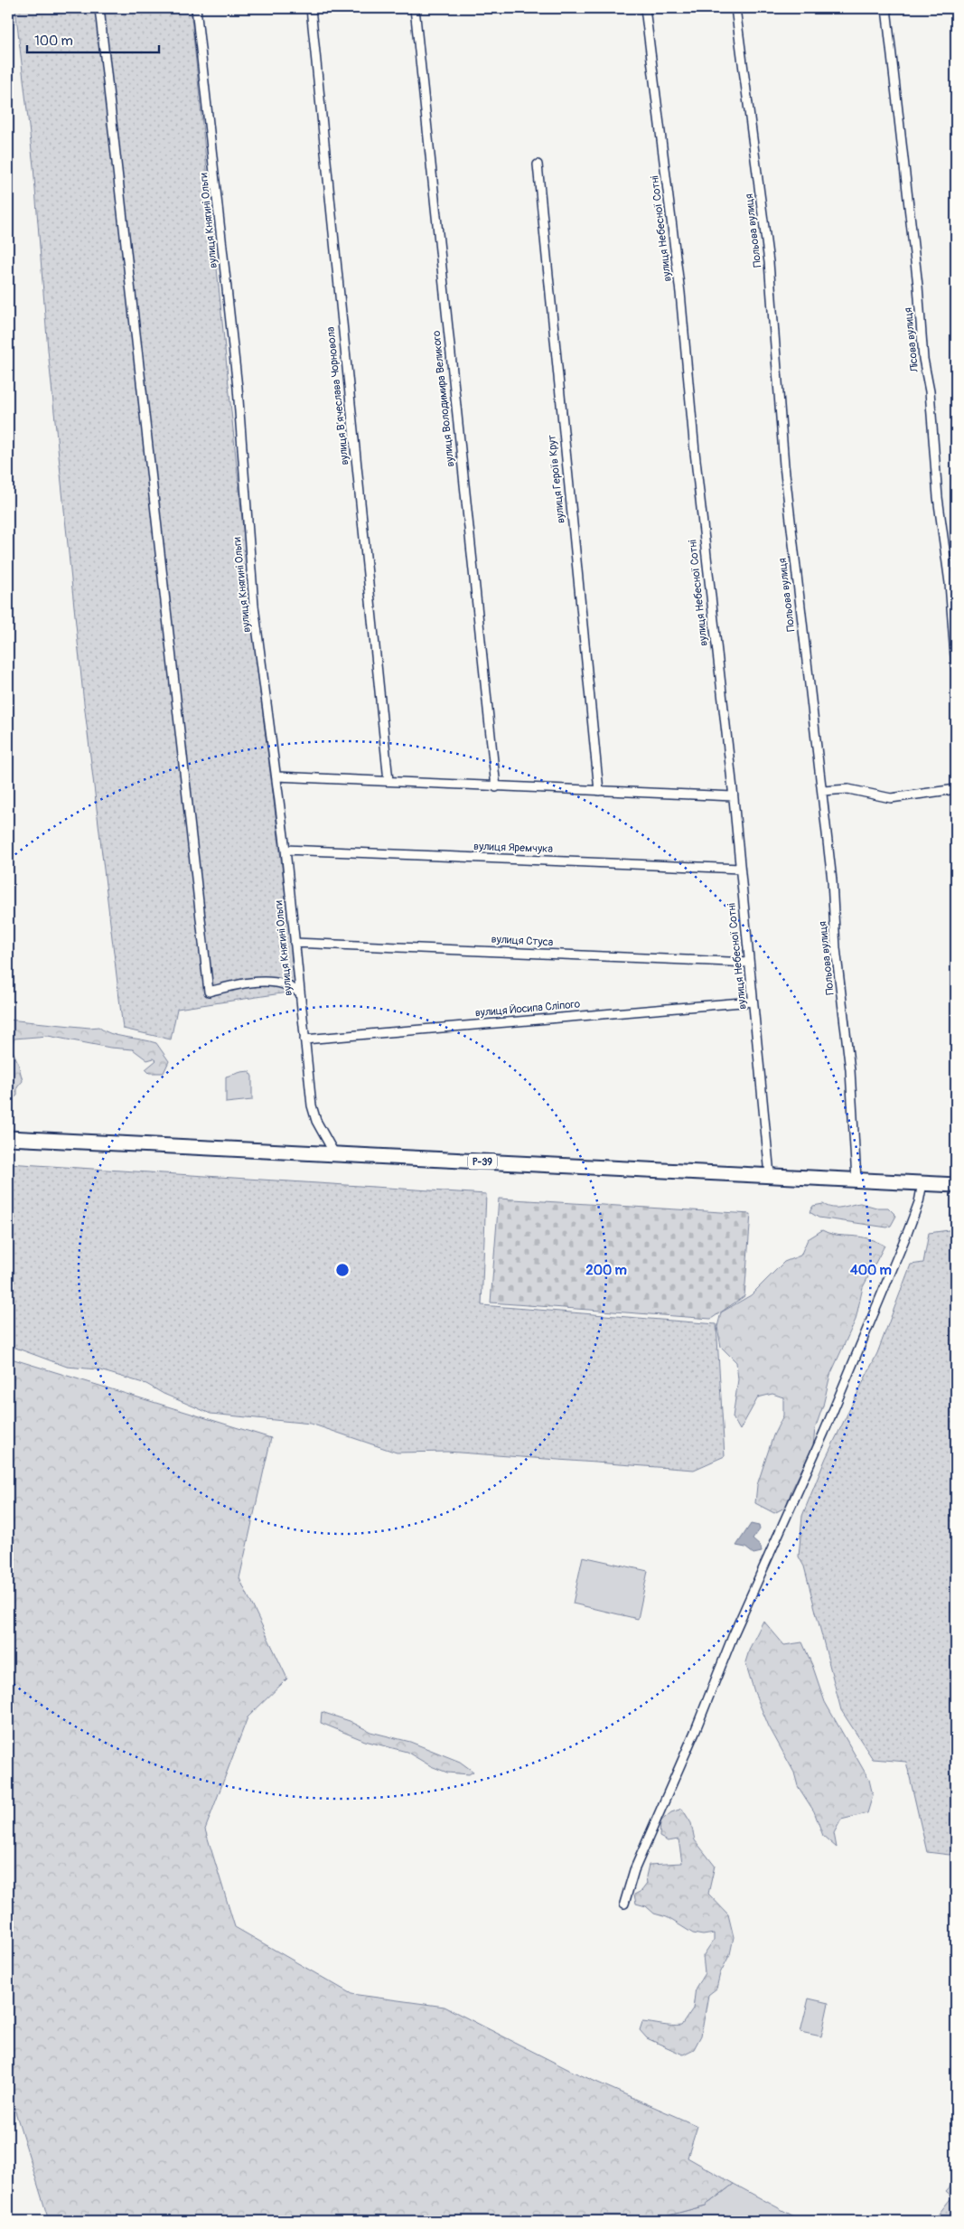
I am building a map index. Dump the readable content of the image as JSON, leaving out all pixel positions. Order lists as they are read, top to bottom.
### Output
{
  "streets": {
    "main road": ["Р-39"],
    "street": [
      "вулиця Княгині Ольги",
      "вулиця Небесної Сотні",
      "Польова вулиця",
      "Лісова вулиця",
      "вулиця Вʼячеслава Чорновола",
      "вулиця Володимира Великого",
      "вулиця Героїв Крут",
      "вулиця Яремчука",
      "вулиця Стуса",
      "вулиця Йосипа Сліпого"
    ]
  },
  "crossings": [
    ["вулиця Княгині Ольги", "вулиця Яремчука"],
    ["вулиця Княгині Ольги", "вулиця Стуса"],
    ["вулиця Княгині Ольги", "вулиця Йосипа Сліпого"],
    ["вулиця Княгині Ольги", "Р-39"],
    ["вулиця Небесної Сотні", "вулиця Яремчука"],
    ["вулиця Небесної Сотні", "вулиця Стуса"],
    ["вулиця Небесної Сотні", "вулиця Йосипа Сліпого"],
    ["вулиця Небесної Сотні", "Р-39"],
    ["Польова вулиця", "Р-39"]
  ],
  "scale_bar": "100 m",
  "rings": ["200 m", "400 m"]
}
